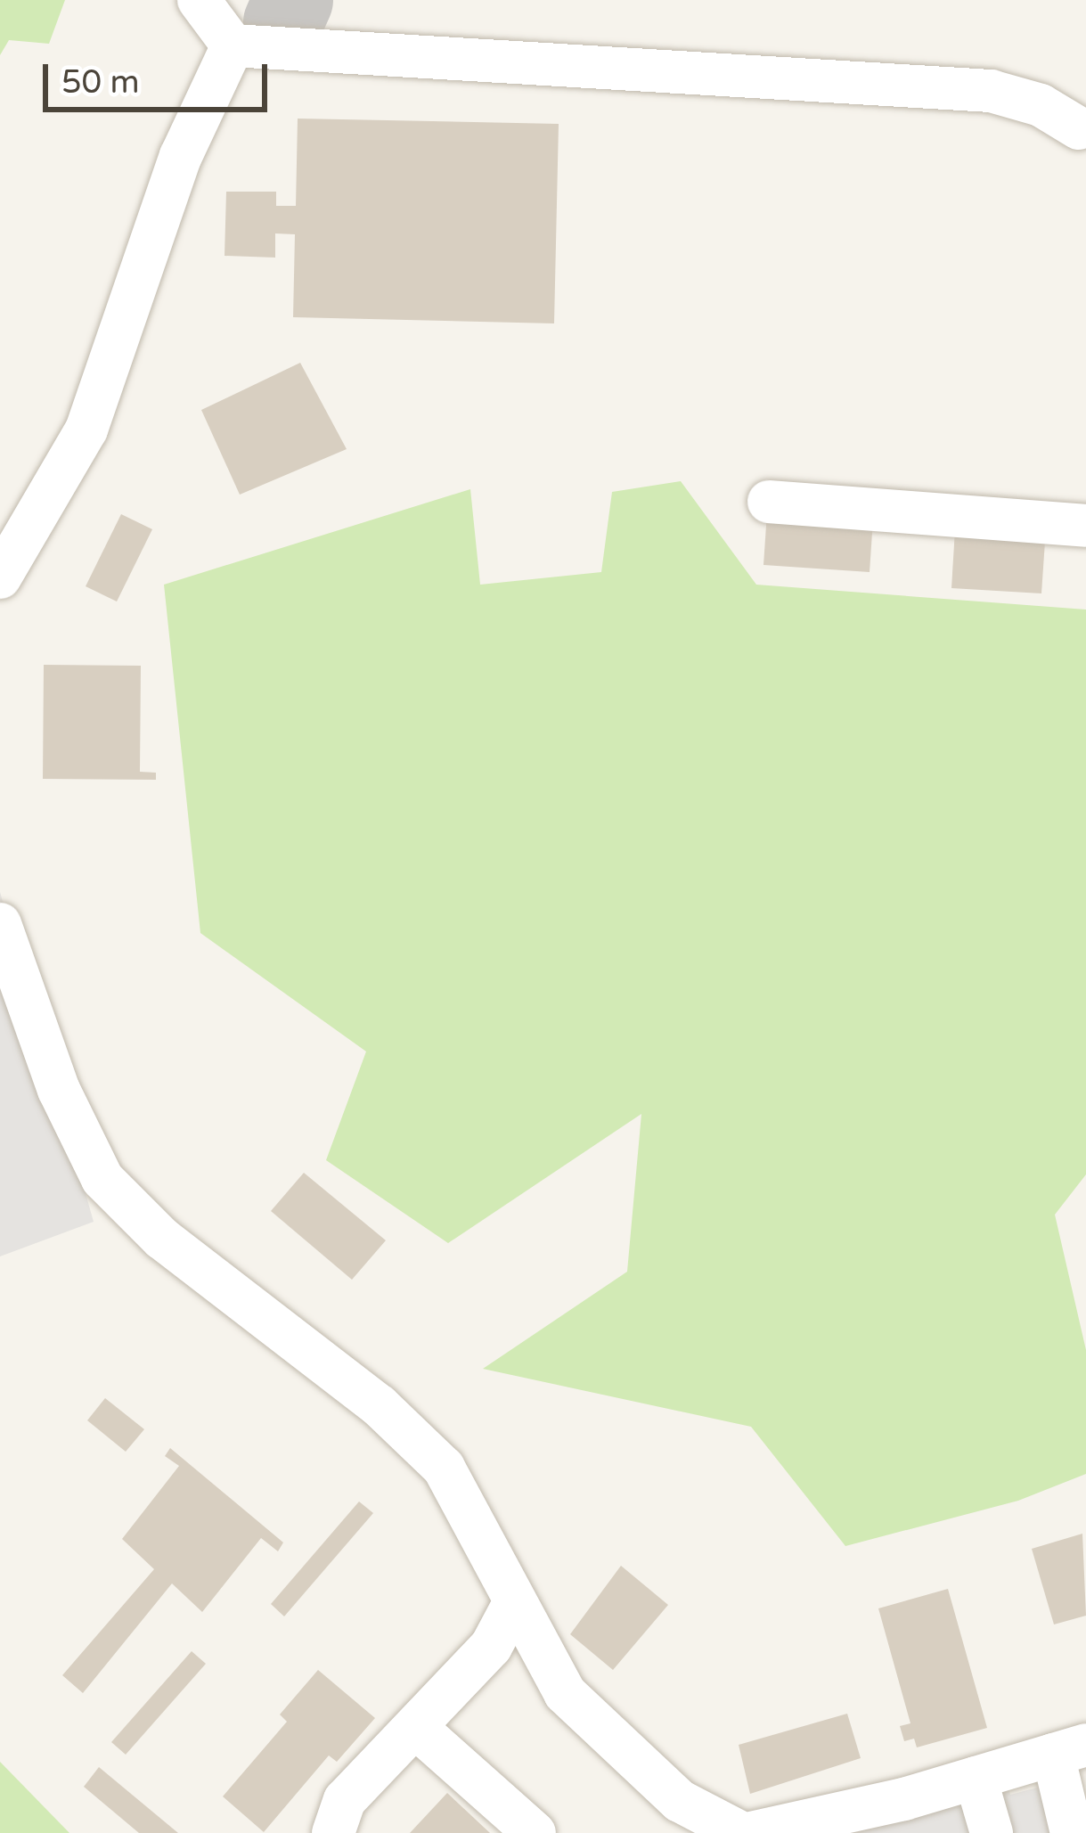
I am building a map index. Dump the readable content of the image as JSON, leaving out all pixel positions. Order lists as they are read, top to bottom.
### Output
{
  "scale_bar": "50 m"
}
